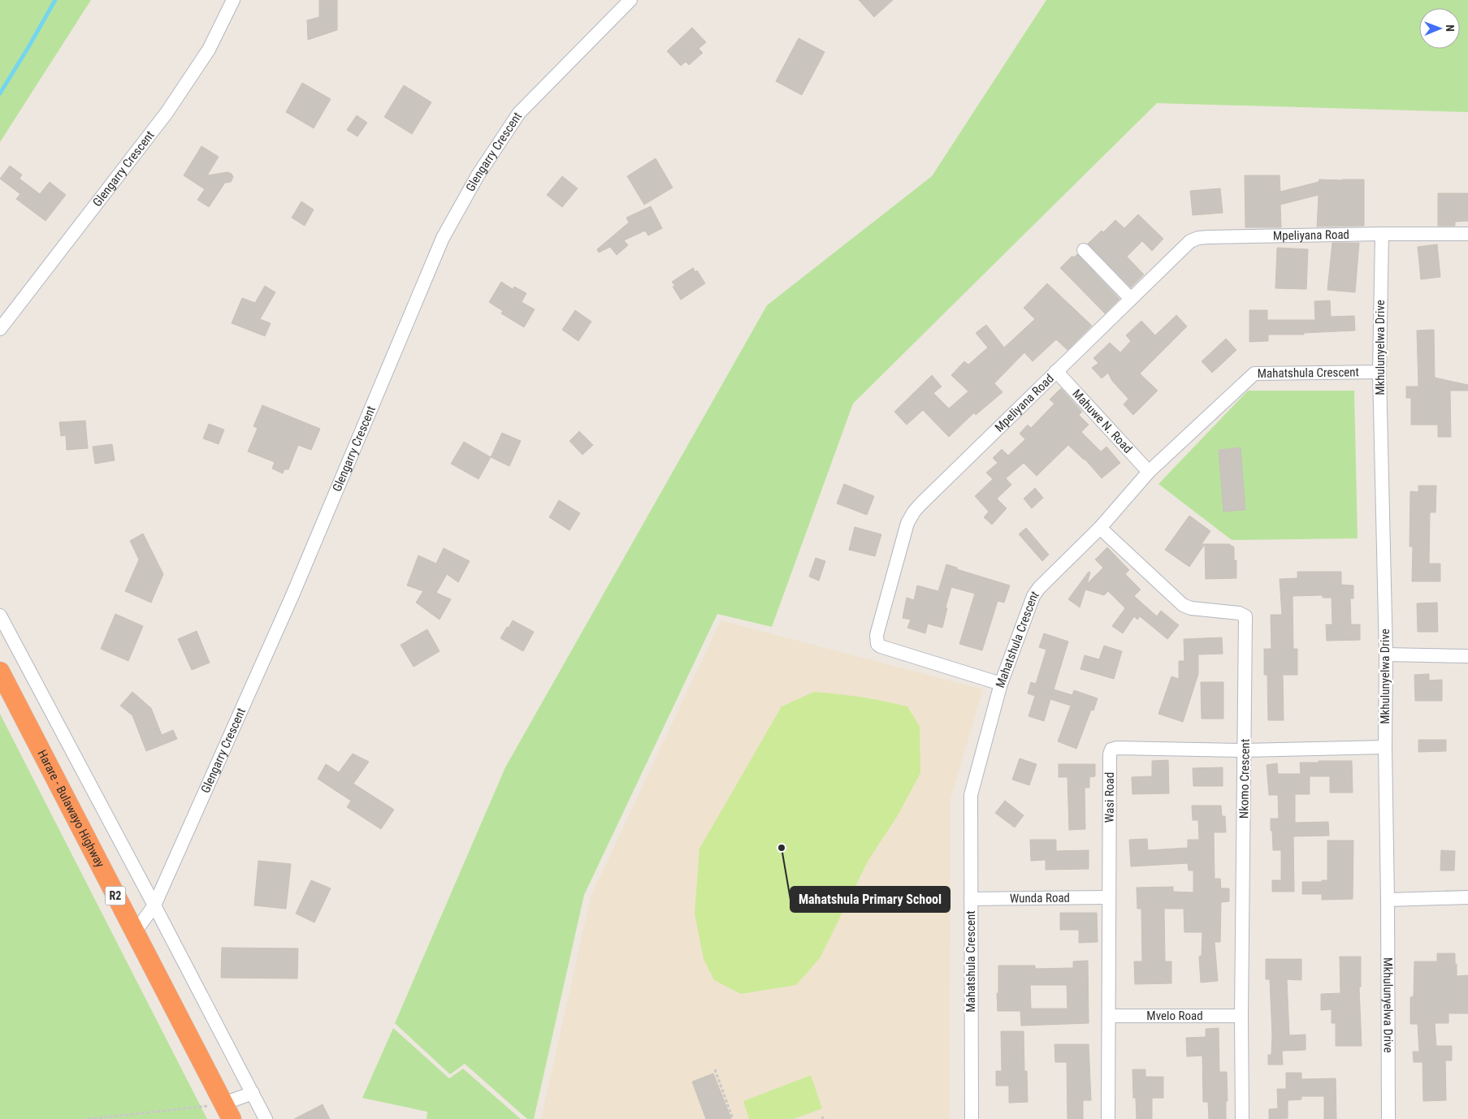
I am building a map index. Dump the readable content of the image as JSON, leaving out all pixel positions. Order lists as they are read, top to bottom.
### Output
{
  "streets": {
    "highway": ["Harare - Bulawayo Highway", "R2"],
    "street": [
      "Glengarry Crescent",
      "Mpeliyana Road",
      "Mkhulunyelwa Drive",
      "Mahatshula Crescent",
      "Mahuwe N. Road",
      "Nkomo Crescent",
      "Wasi Road",
      "Wunda Road",
      "Mvelo Road"
    ]
  },
  "crossings": [
    ["Glengarry Crescent", "Harare - Bulawayo Highway"],
    ["Mpeliyana Road", "Mkhulunyelwa Drive"],
    ["Mpeliyana Road", "Mahatshula Crescent"],
    ["Mpeliyana Road", "Mahuwe N. Road"],
    ["Mkhulunyelwa Drive", "Mahatshula Crescent"],
    ["Mkhulunyelwa Drive", "Wasi Road"],
    ["Mahatshula Crescent", "Mahuwe N. Road"],
    ["Mahatshula Crescent", "Nkomo Crescent"],
    ["Mahatshula Crescent", "Wunda Road"],
    ["Nkomo Crescent", "Wasi Road"],
    ["Nkomo Crescent", "Mvelo Road"],
    ["Wasi Road", "Wunda Road"],
    ["Wasi Road", "Mvelo Road"]
  ],
  "places": ["Mahatshula Primary School"],
  "north": "right"
}
